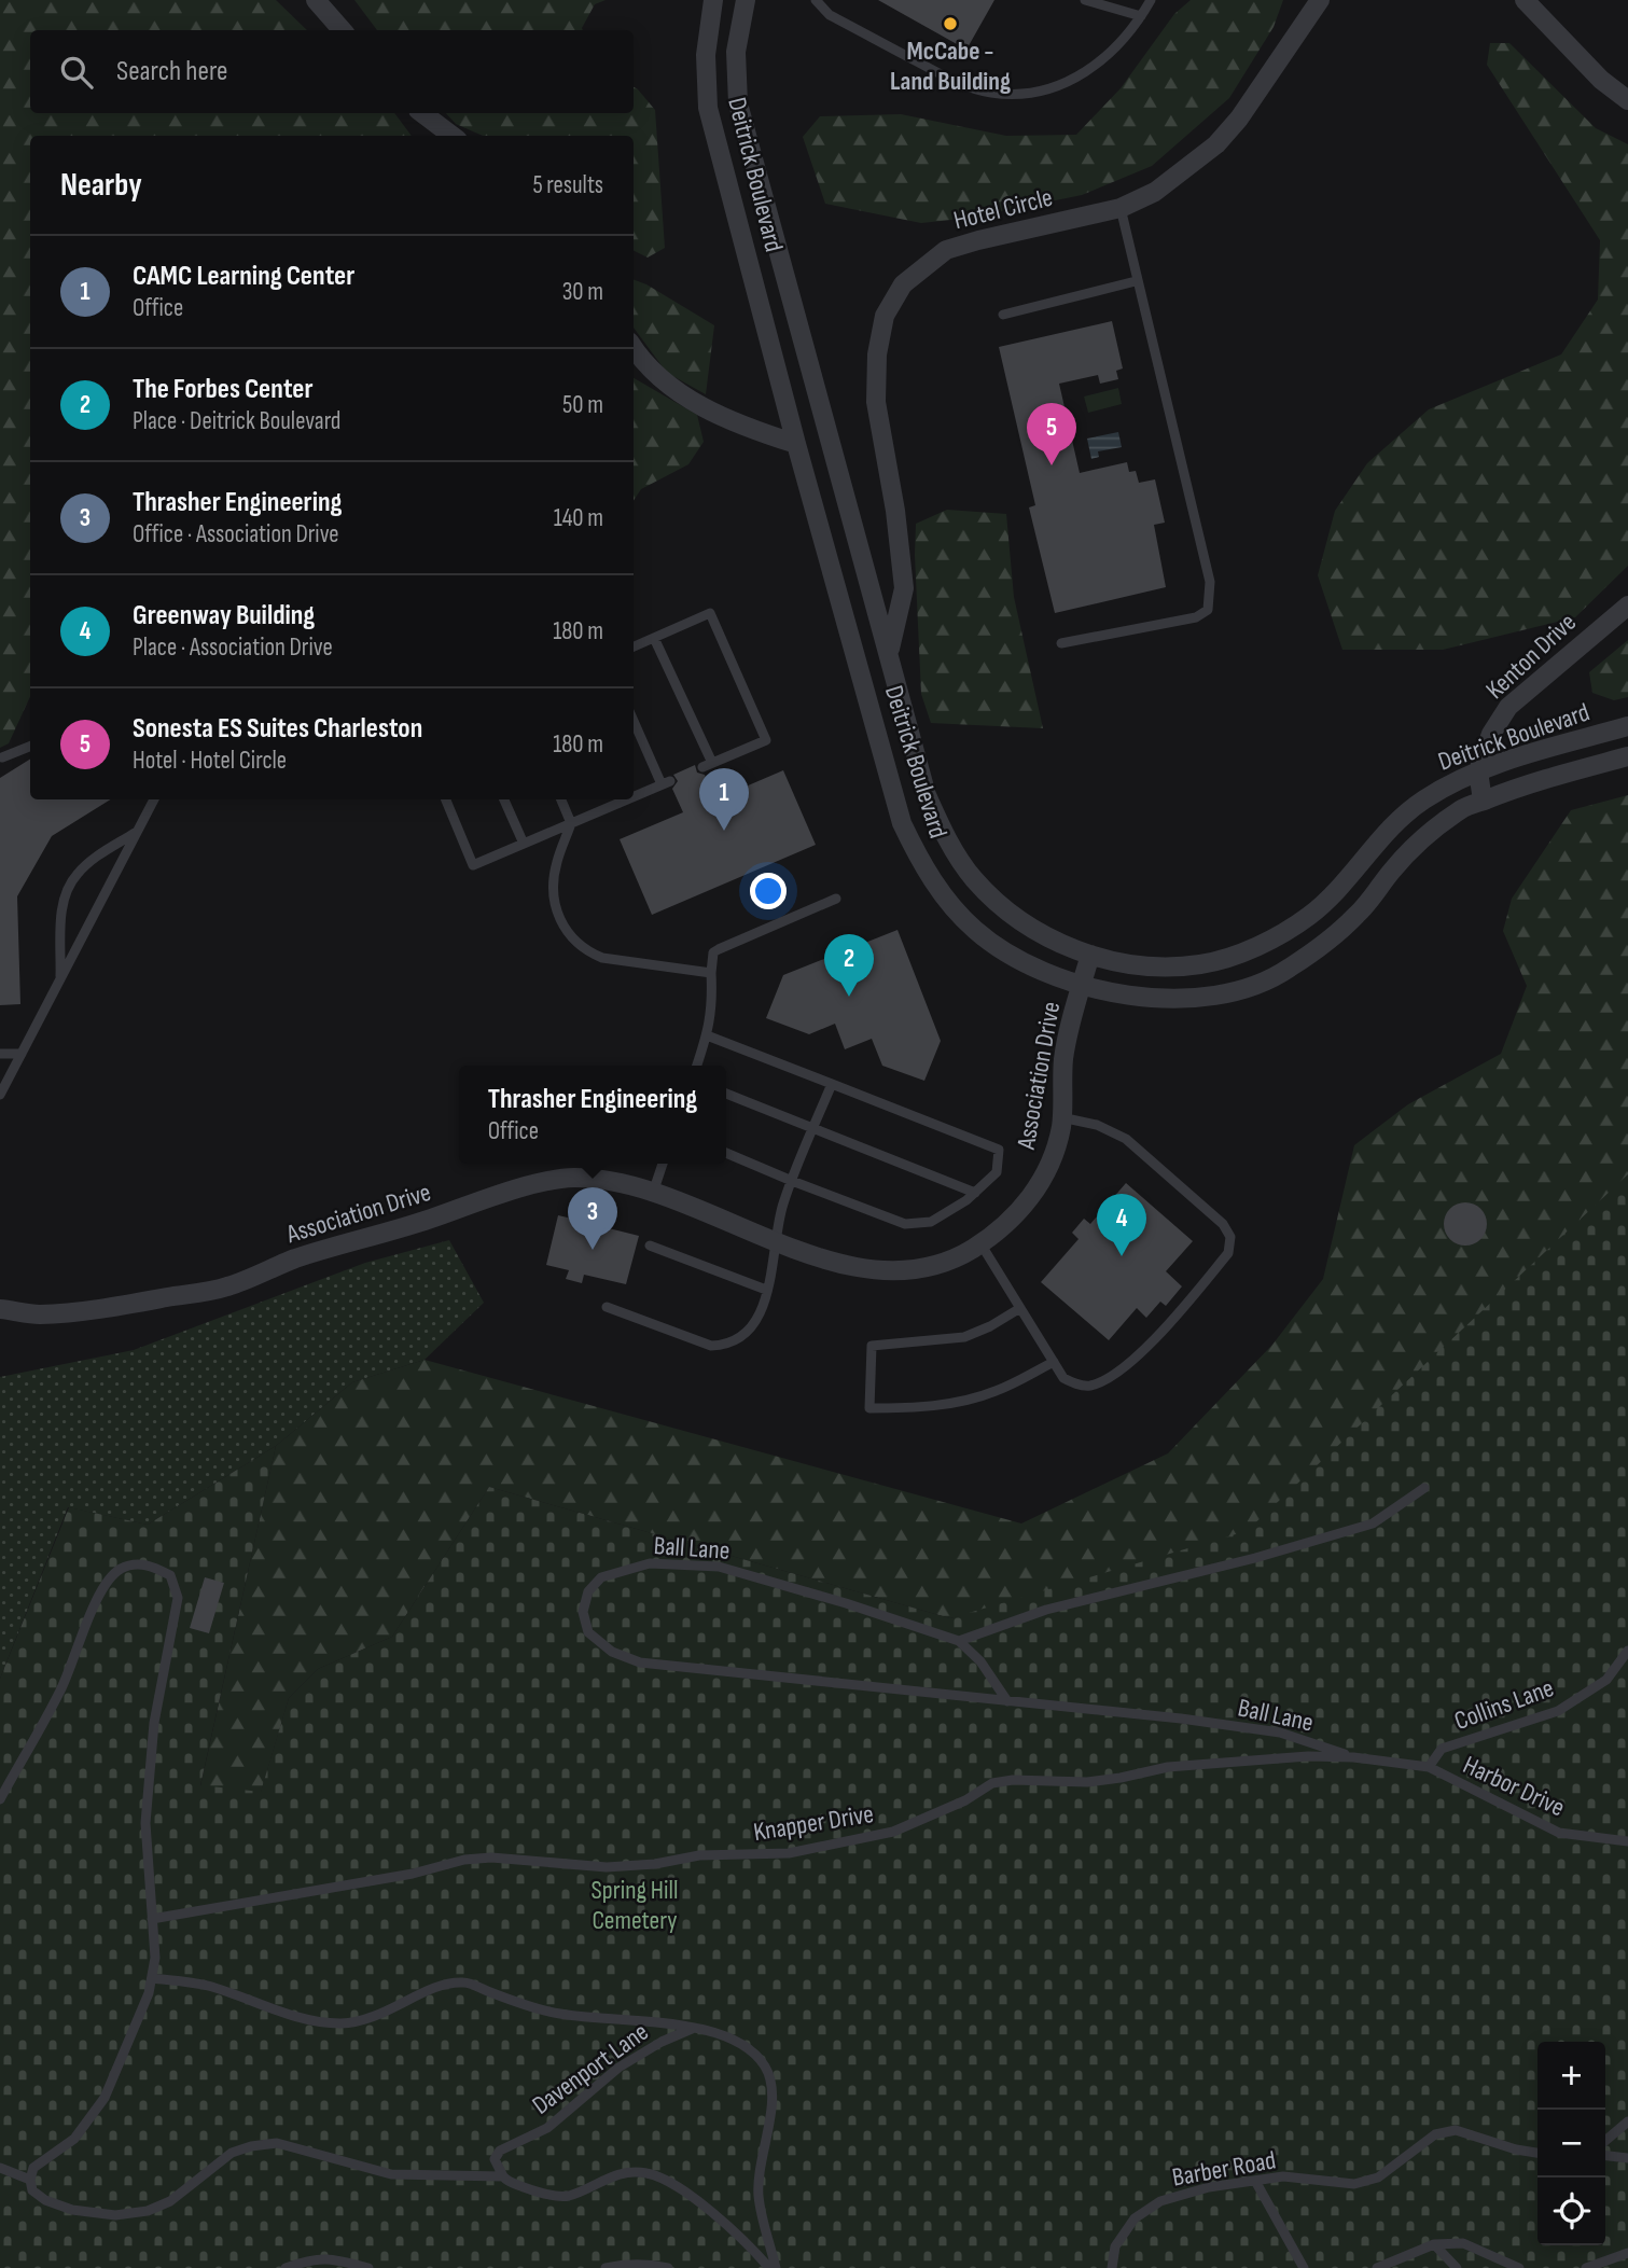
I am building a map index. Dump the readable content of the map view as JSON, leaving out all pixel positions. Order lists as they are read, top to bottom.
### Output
{
  "streets": {
    "street": [
      "Deitrick Boulevard",
      "Hotel Circle",
      "Kenton Drive",
      "Association Drive"
    ],
    "lane": [
      "Ball Lane",
      "Collins Lane",
      "Harbor Drive",
      "Knapper Drive",
      "Davenport Lane",
      "Barber Road"
    ]
  },
  "crossings": [
    ["Deitrick Boulevard", "Hotel Circle"],
    ["Deitrick Boulevard", "Kenton Drive"],
    ["Deitrick Boulevard", "Association Drive"],
    ["Ball Lane", "Knapper Drive"],
    ["Collins Lane", "Harbor Drive"],
    ["Collins Lane", "Knapper Drive"],
    ["Harbor Drive", "Knapper Drive"]
  ],
  "parks": ["Spring Hill Cemetery"],
  "places": ["McCabe - Land Building"],
  "page": {
    "search": "Search here",
    "heading": ["Nearby", "5 results"],
    "list": [
      {
        "mark": "1",
        "name": "CAMC Learning Center",
        "note": "Office",
        "value": "30 m"
      },
      {
        "mark": "2",
        "name": "The Forbes Center",
        "note": "Place · Deitrick Boulevard",
        "value": "50 m"
      },
      {
        "mark": "3",
        "name": "Thrasher Engineering",
        "note": "Office · Association Drive",
        "value": "140 m"
      },
      {
        "mark": "4",
        "name": "Greenway Building",
        "note": "Place · Association Drive",
        "value": "180 m"
      },
      {
        "mark": "5",
        "name": "Sonesta ES Suites Charleston",
        "note": "Hotel · Hotel Circle",
        "value": "180 m"
      }
    ],
    "pins": [
      "5",
      "1",
      "2",
      "3",
      "4"
    ],
    "popup": ["Thrasher Engineering", "Office"],
    "map_buttons": ["+", "−"]
  }
}
